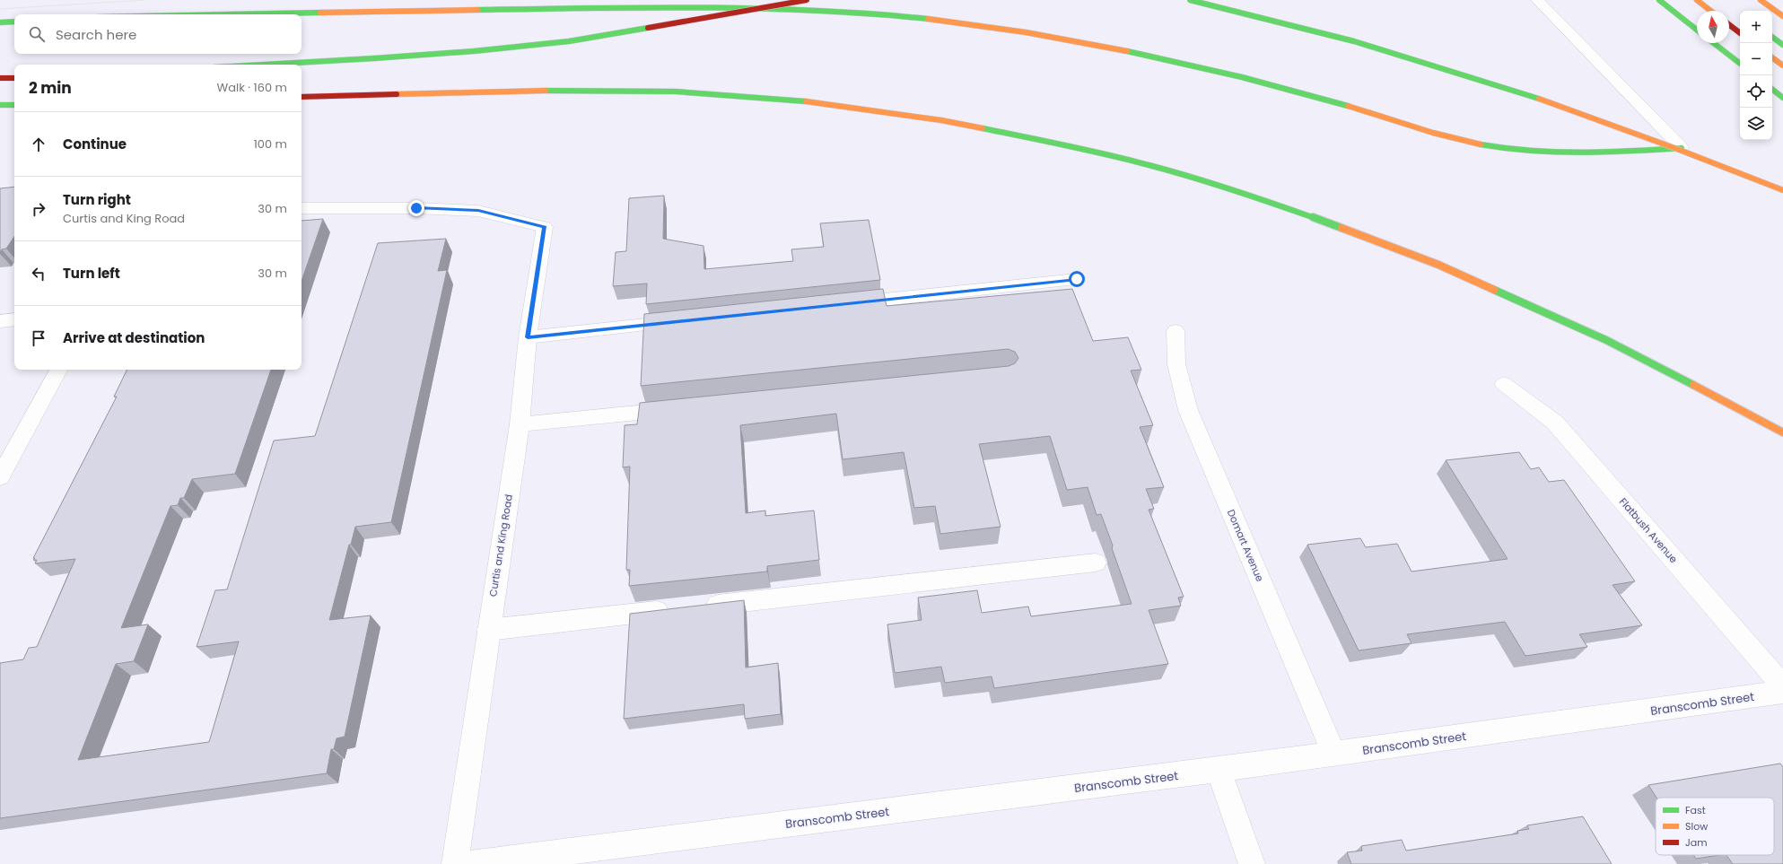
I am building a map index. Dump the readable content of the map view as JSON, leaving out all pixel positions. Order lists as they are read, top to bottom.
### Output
{
  "streets": {
    "street": [
      "Flatbush Avenue",
      "Curtis and King Road",
      "Domart Avenue",
      "Branscomb Street"
    ]
  },
  "crossings": [
    ["Domart Avenue", "Branscomb Street"]
  ],
  "legend": ["Fast", "Slow", "Jam"],
  "north": "top",
  "page": {
    "map_buttons": ["+", "−"],
    "search": "Search here",
    "heading": ["2 min", "Walk · 160 m"],
    "list": [
      ["Continue", "100 m"],
      ["Turn right", "Curtis and King Road", "30 m"],
      ["Turn left", "30 m"],
      "Arrive at destination"
    ]
  }
}
